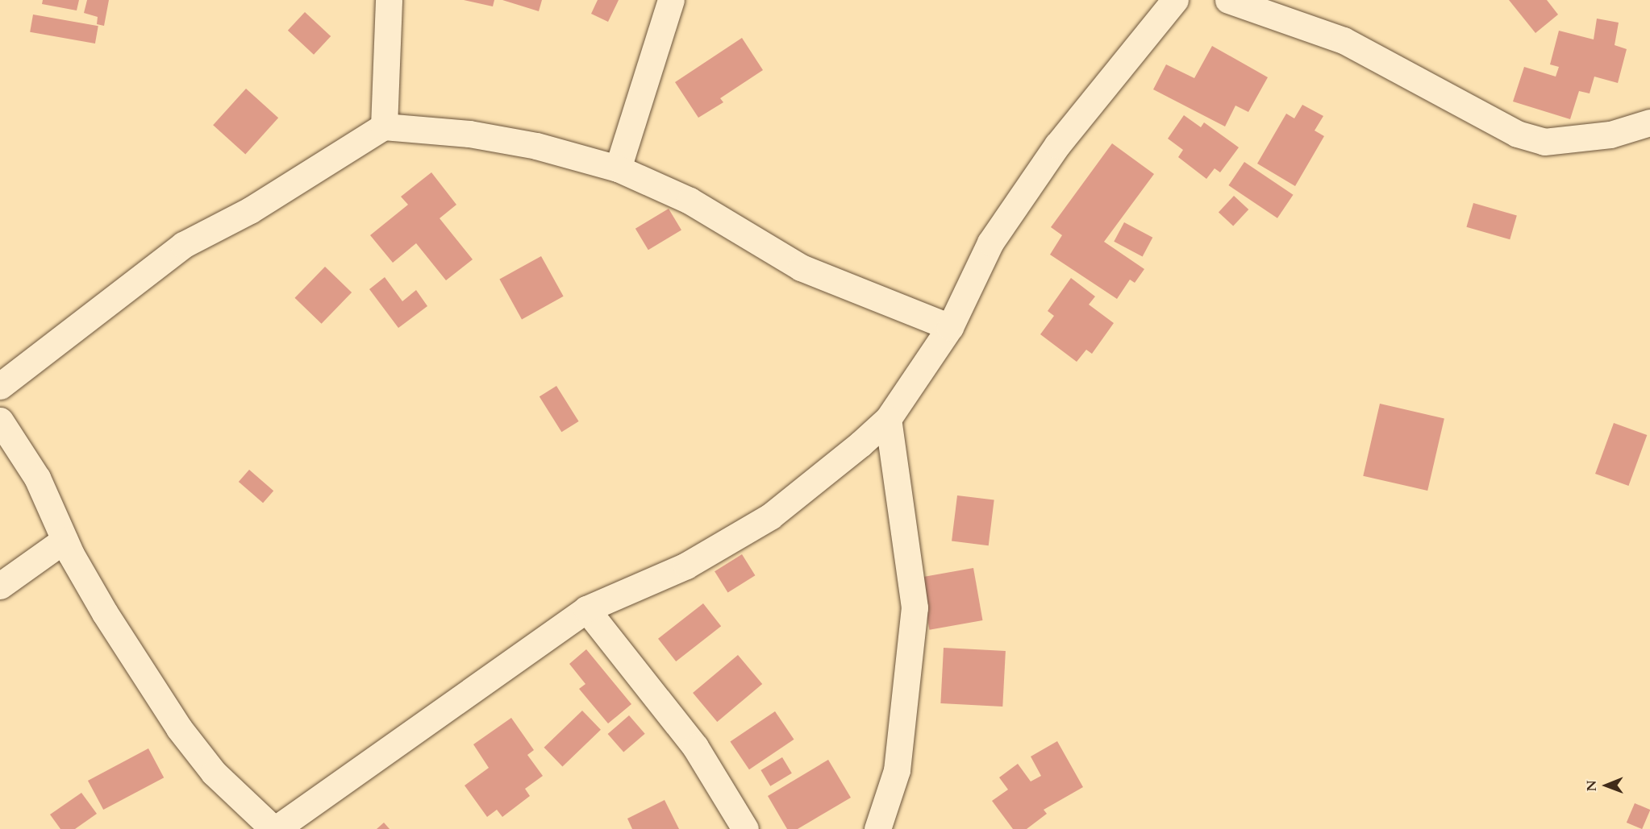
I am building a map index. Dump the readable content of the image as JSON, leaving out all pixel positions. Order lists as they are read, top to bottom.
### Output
{
  "north": "left"
}
